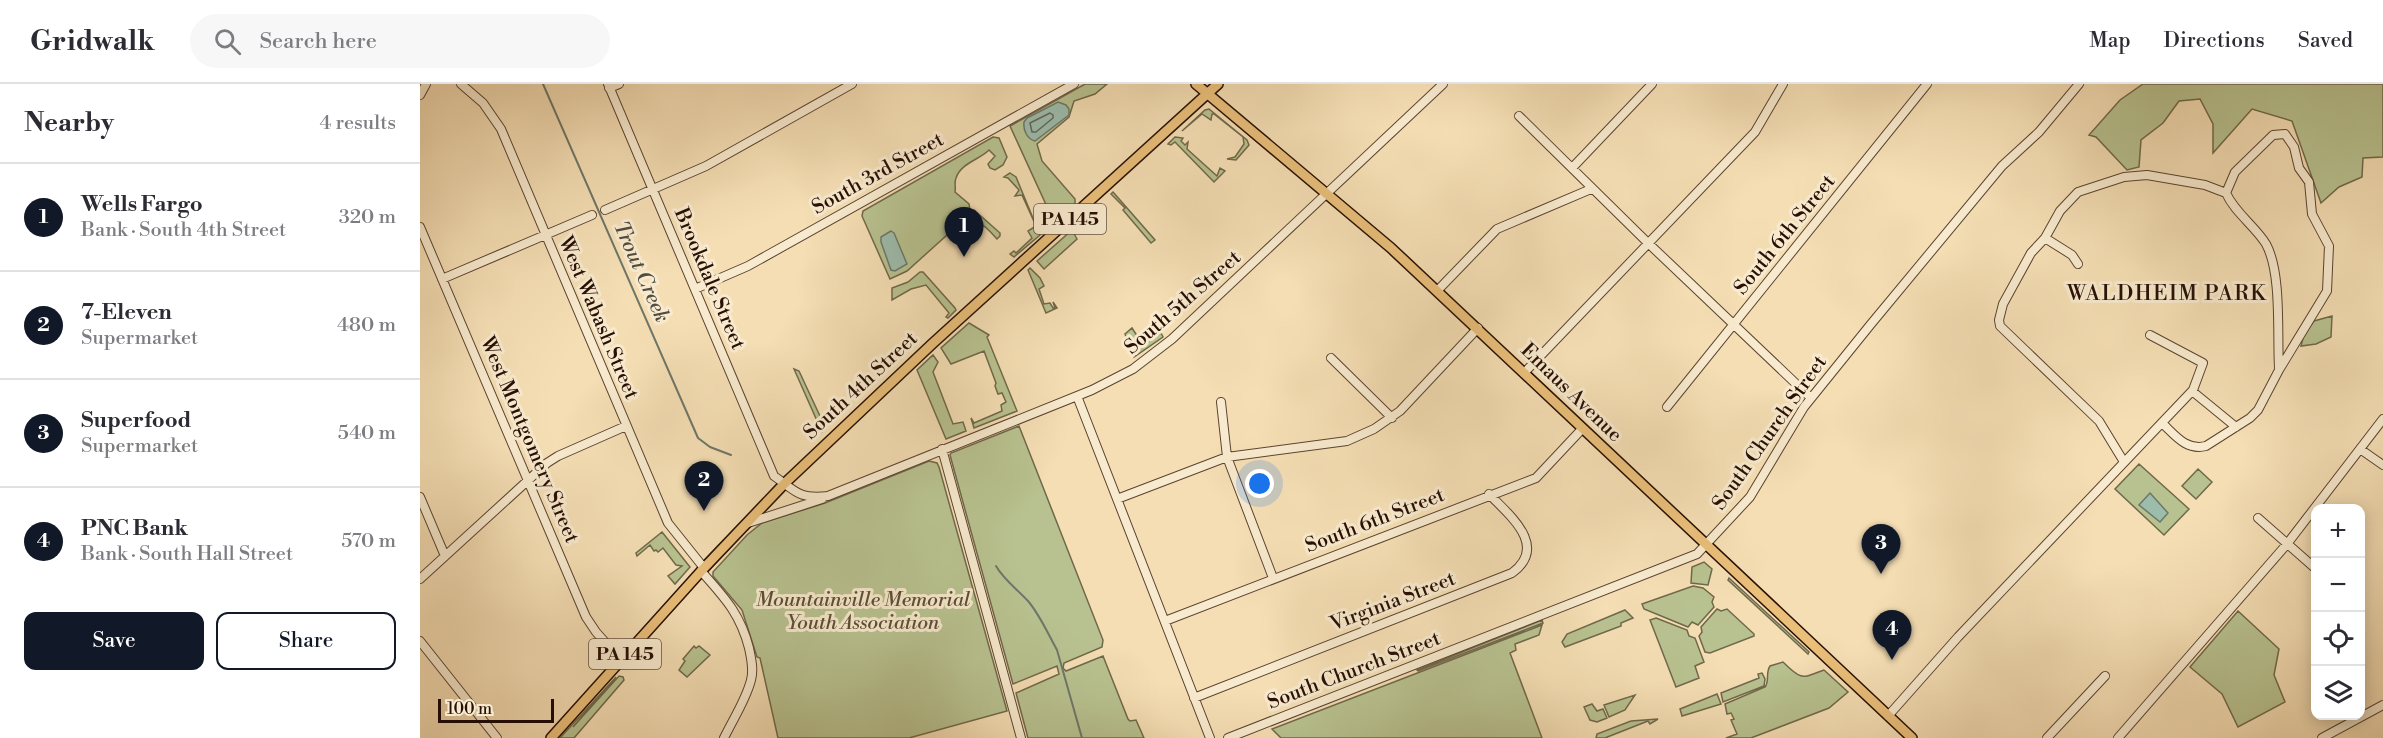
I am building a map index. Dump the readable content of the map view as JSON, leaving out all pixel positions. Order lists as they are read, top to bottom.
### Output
{
  "streets": {
    "main road": ["PA 145", "South 4th Street", "Emaus Avenue"],
    "street": [
      "South 3rd Street",
      "South 6th Street",
      "Brookdale Street",
      "South 5th Street",
      "West Wabash Street",
      "South Church Street",
      "West Montgomery Street",
      "Virginia Street"
    ]
  },
  "crossings": [
    ["South 3rd Street", "Brookdale Street"],
    ["South 6th Street", "Emaus Avenue"],
    ["South 6th Street", "Virginia Street"],
    ["Brookdale Street", "South 5th Street"],
    ["Brookdale Street", "South 4th Street"],
    ["South 5th Street", "South 4th Street"],
    ["South 5th Street", "Emaus Avenue"],
    ["West Wabash Street", "South 4th Street"],
    ["South 4th Street", "Emaus Avenue"],
    ["South 4th Street", "West Montgomery Street"],
    ["Emaus Avenue", "South Church Street"]
  ],
  "districts": ["WALDHEIM PARK"],
  "water": ["Trout Creek"],
  "parks": ["Mountainville Memorial Youth Association"],
  "scale_bar": "100 m",
  "page": {
    "header": "Gridwalk",
    "search": "Search here",
    "nav": ["Map", "Directions", "Saved"],
    "heading": ["Nearby", "4 results"],
    "list": [
      {
        "mark": "1",
        "name": "Wells Fargo",
        "note": "Bank · South 4th Street",
        "value": "320 m"
      },
      {
        "mark": "2",
        "name": "7-Eleven",
        "note": "Supermarket",
        "value": "480 m"
      },
      {
        "mark": "3",
        "name": "Superfood",
        "note": "Supermarket",
        "value": "540 m"
      },
      {
        "mark": "4",
        "name": "PNC Bank",
        "note": "Bank · South Hall Street",
        "value": "570 m"
      }
    ],
    "pins": [
      "1",
      "2",
      "3",
      "4"
    ],
    "map_buttons": ["+", "−"],
    "buttons": ["Save", "Share"],
    "scale": "100 m"
  }
}
